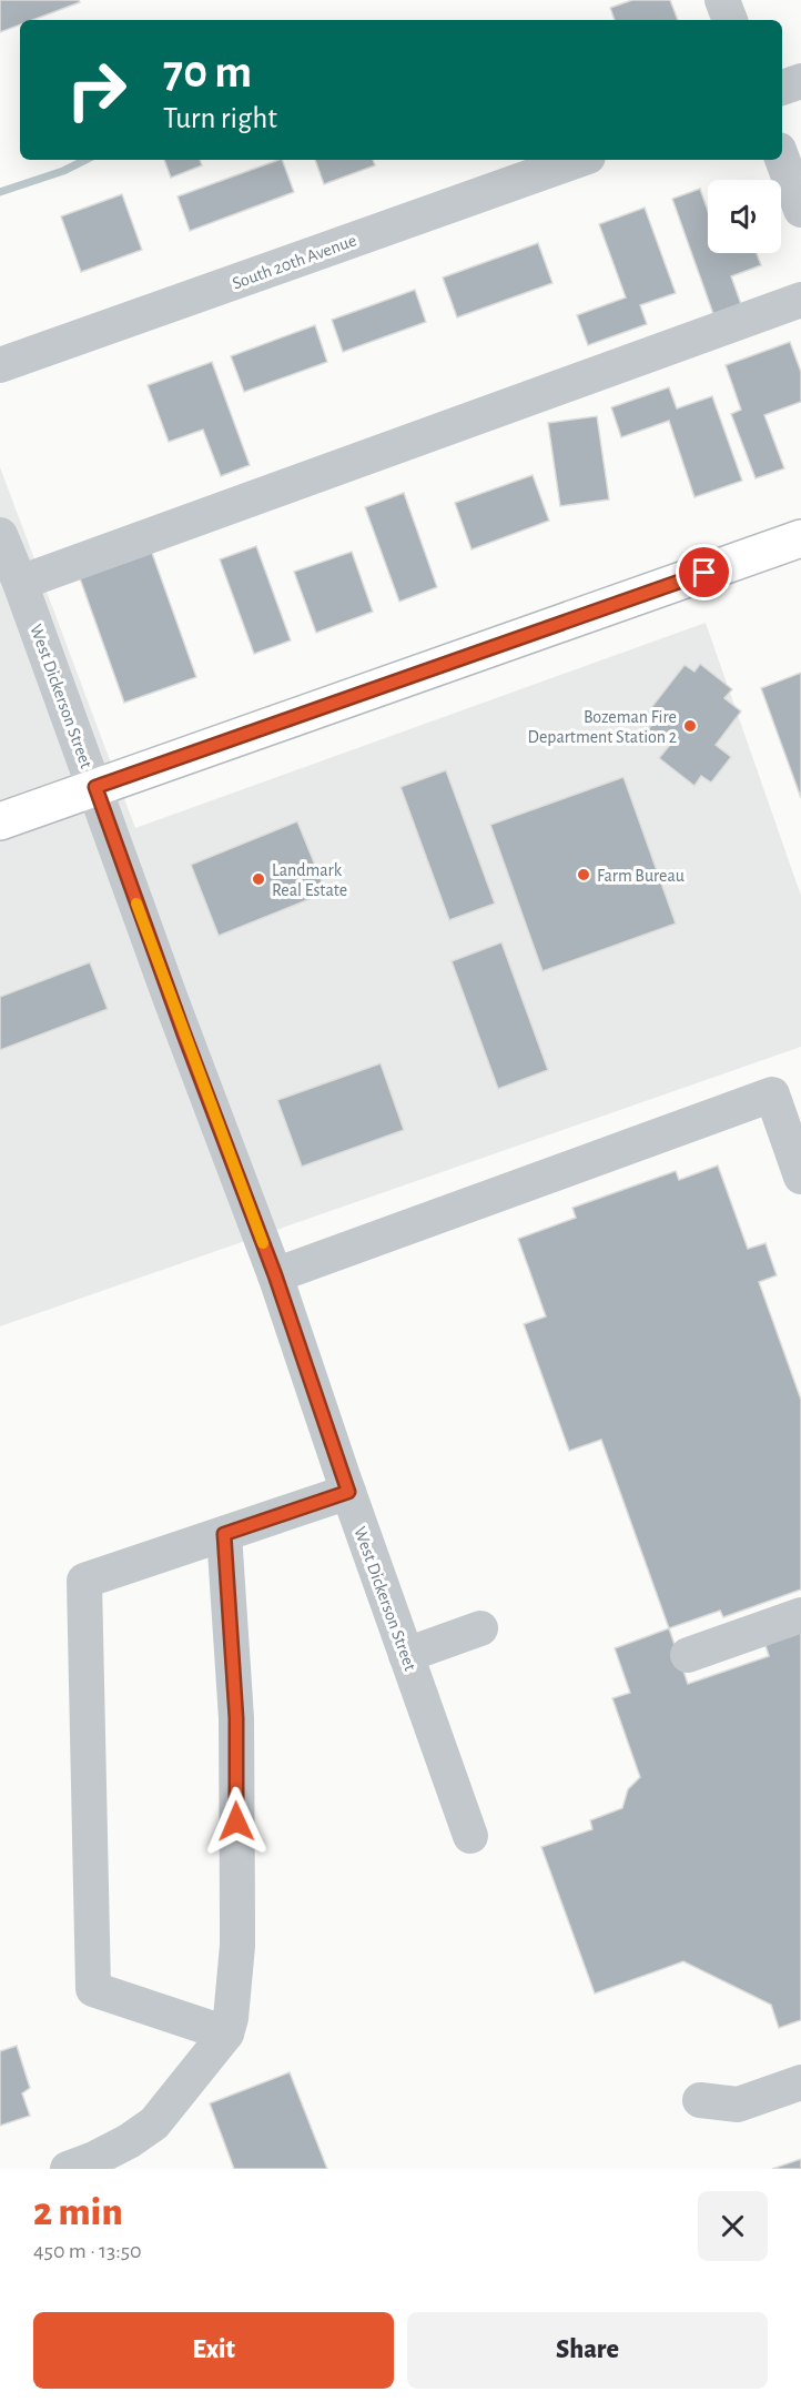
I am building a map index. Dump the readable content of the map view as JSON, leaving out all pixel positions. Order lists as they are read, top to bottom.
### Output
{
  "streets": {
    "street": ["South 20th Avenue", "West Dickerson Street"]
  },
  "places": ["Bozeman Fire Department Station 2", "Farm Bureau", "Landmark Real Estate"],
  "page": {
    "turn": ["70 m", "Turn right"],
    "heading": ["2 min", "450 m · 13:50"],
    "buttons": ["Exit", "Share"]
  }
}
